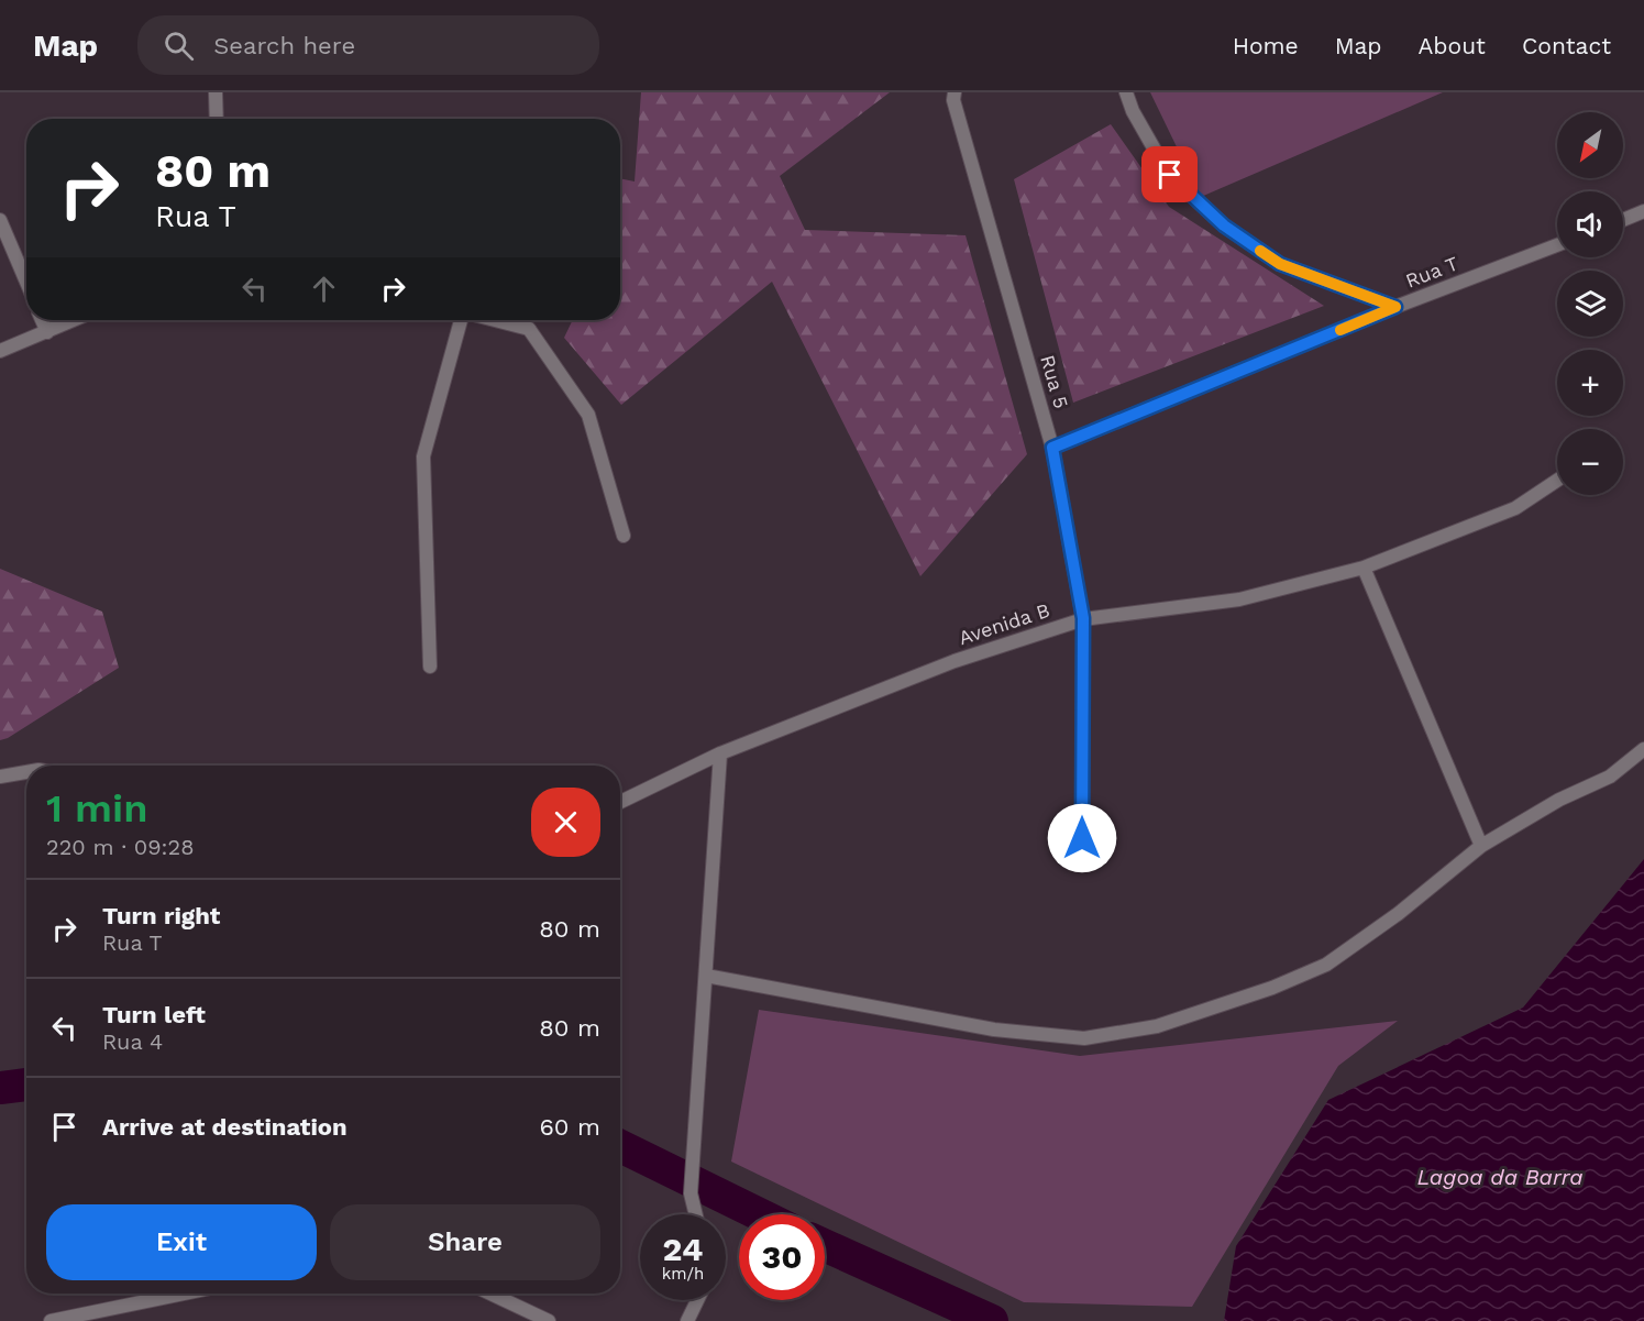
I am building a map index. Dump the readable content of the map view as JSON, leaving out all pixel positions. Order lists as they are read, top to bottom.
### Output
{
  "streets": {
    "street": ["Rua T", "Rua 5", "Avenida B"]
  },
  "crossings": [
    ["Rua T", "Rua 5"],
    ["Rua 5", "Avenida B"]
  ],
  "water": ["Lagoa da Barra"],
  "north": "bottom left",
  "page": {
    "header": "Map",
    "search": "Search here",
    "nav": [
      "Home",
      "Map",
      "About",
      "Contact"
    ],
    "map_buttons": ["+", "−"],
    "turn": ["80 m", "Rua T"],
    "heading": ["1 min", "220 m · 09:28"],
    "list": [
      {
        "name": "Turn right",
        "note": "Rua T",
        "value": "80 m"
      },
      {
        "name": "Turn left",
        "note": "Rua 4",
        "value": "80 m"
      },
      {
        "name": "Arrive at destination",
        "value": "60 m"
      }
    ],
    "buttons": ["Exit", "Share"],
    "speed": "24 km/h",
    "limit": "30"
  }
}
